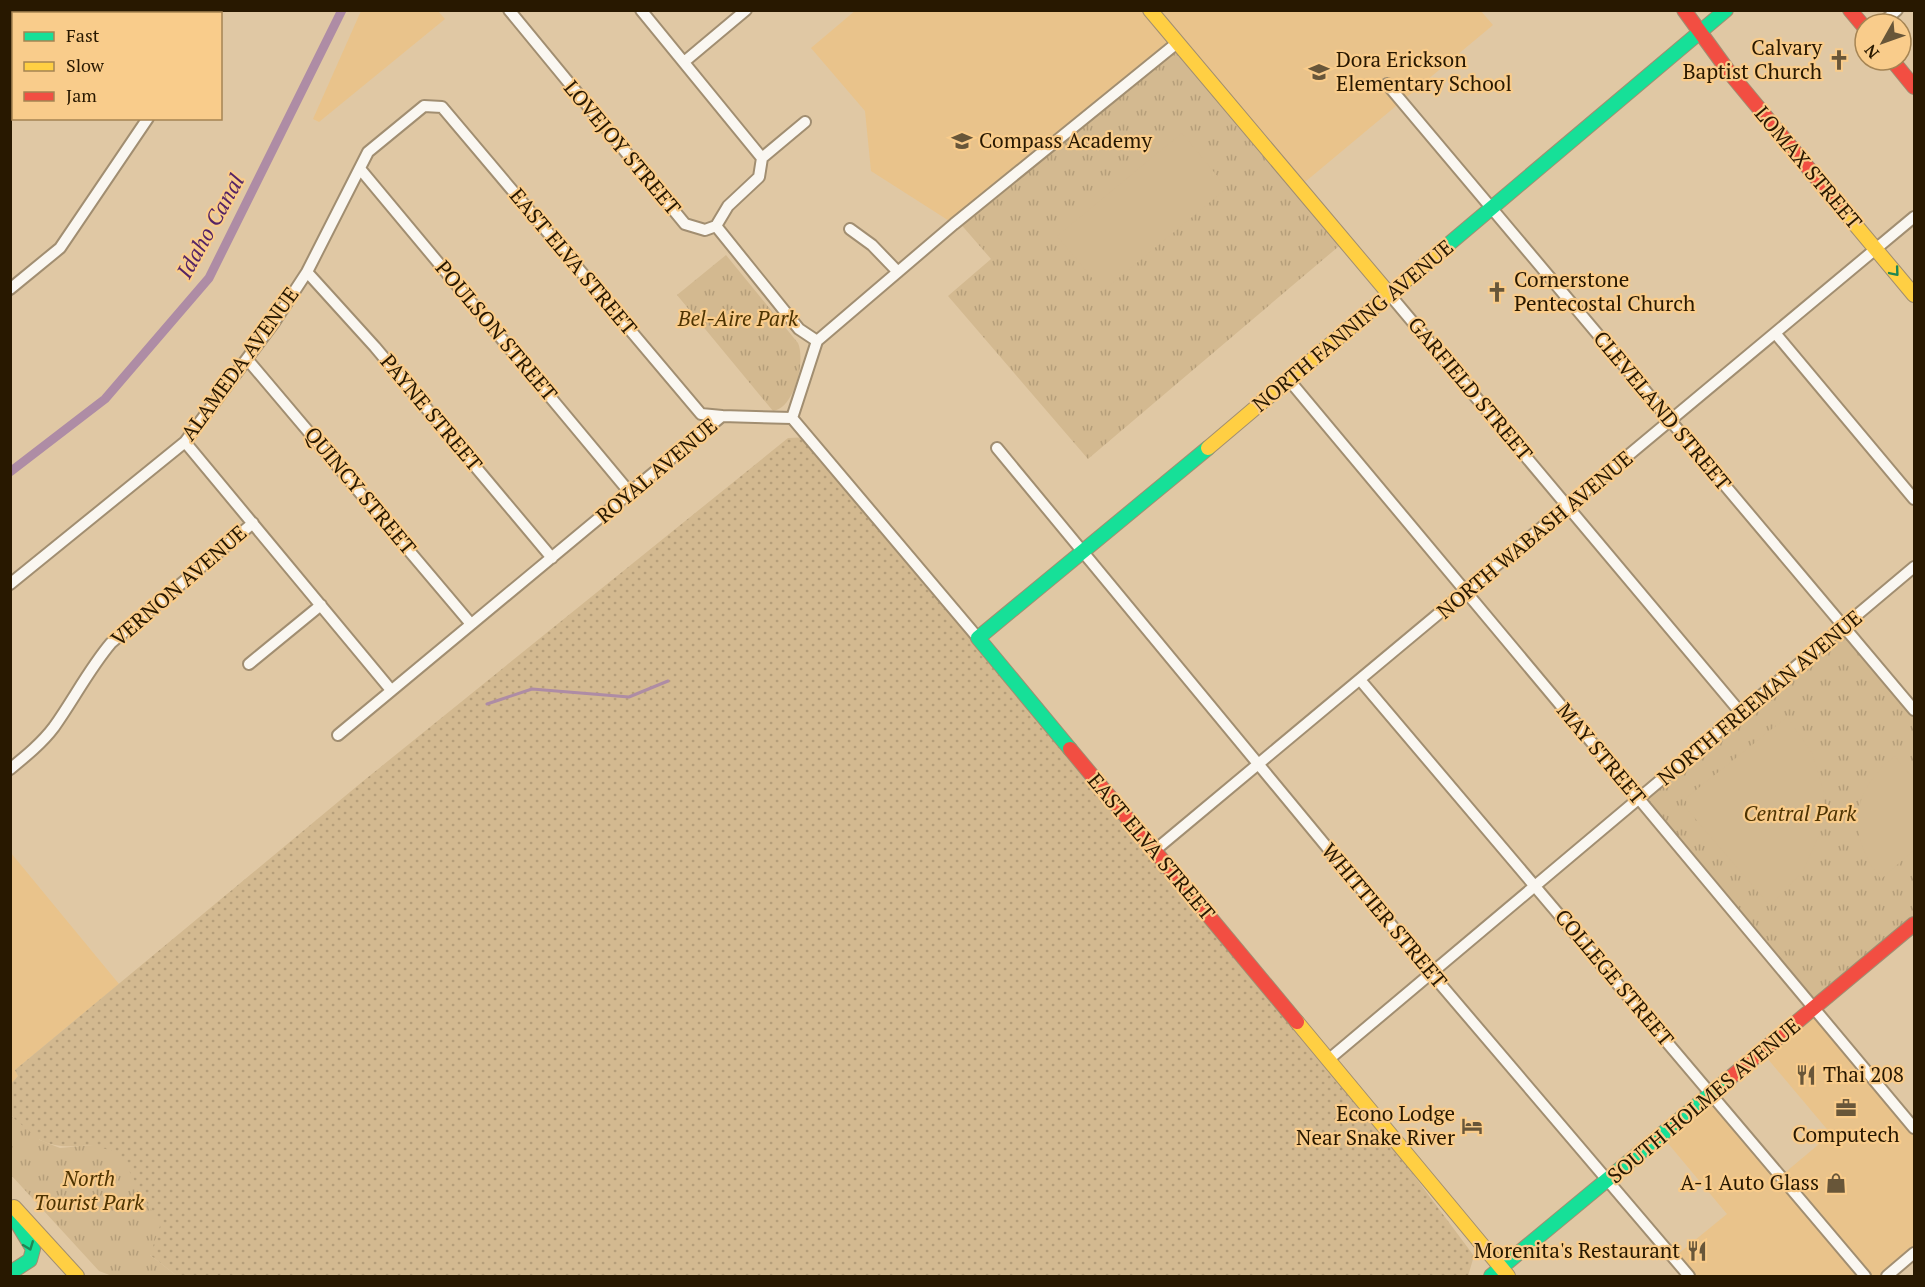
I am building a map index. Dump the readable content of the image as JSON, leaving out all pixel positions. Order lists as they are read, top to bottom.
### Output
{
  "streets": {
    "main road": [
      "LOMAX STREET",
      "EAST ELVA STREET",
      "NORTH FANNING AVENUE",
      "GARFIELD STREET",
      "SOUTH HOLMES AVENUE"
    ],
    "street": [
      "LOVEJOY STREET",
      "POULSON STREET",
      "ALAMEDA AVENUE",
      "CLEVELAND STREET",
      "PAYNE STREET",
      "ROYAL AVENUE",
      "QUINCY STREET",
      "NORTH WABASH AVENUE",
      "VERNON AVENUE",
      "NORTH FREEMAN AVENUE",
      "MAY STREET",
      "WHITTIER STREET",
      "COLLEGE STREET"
    ]
  },
  "crossings": [
    ["LOMAX STREET", "NORTH FANNING AVENUE"],
    ["LOMAX STREET", "NORTH WABASH AVENUE"],
    ["EAST ELVA STREET", "NORTH FANNING AVENUE"],
    ["EAST ELVA STREET", "ALAMEDA AVENUE"],
    ["EAST ELVA STREET", "ROYAL AVENUE"],
    ["EAST ELVA STREET", "NORTH WABASH AVENUE"],
    ["EAST ELVA STREET", "NORTH FREEMAN AVENUE"],
    ["EAST ELVA STREET", "SOUTH HOLMES AVENUE"],
    ["NORTH FANNING AVENUE", "GARFIELD STREET"],
    ["NORTH FANNING AVENUE", "CLEVELAND STREET"],
    ["NORTH FANNING AVENUE", "MAY STREET"],
    ["NORTH FANNING AVENUE", "WHITTIER STREET"],
    ["POULSON STREET", "ALAMEDA AVENUE"],
    ["POULSON STREET", "ROYAL AVENUE"],
    ["ALAMEDA AVENUE", "PAYNE STREET"],
    ["ALAMEDA AVENUE", "QUINCY STREET"],
    ["GARFIELD STREET", "NORTH WABASH AVENUE"],
    ["GARFIELD STREET", "NORTH FREEMAN AVENUE"],
    ["CLEVELAND STREET", "NORTH WABASH AVENUE"],
    ["CLEVELAND STREET", "NORTH FREEMAN AVENUE"],
    ["PAYNE STREET", "ROYAL AVENUE"],
    ["ROYAL AVENUE", "QUINCY STREET"],
    ["NORTH WABASH AVENUE", "MAY STREET"],
    ["NORTH WABASH AVENUE", "WHITTIER STREET"],
    ["NORTH WABASH AVENUE", "COLLEGE STREET"],
    ["NORTH FREEMAN AVENUE", "MAY STREET"],
    ["NORTH FREEMAN AVENUE", "WHITTIER STREET"],
    ["NORTH FREEMAN AVENUE", "COLLEGE STREET"],
    ["MAY STREET", "SOUTH HOLMES AVENUE"],
    ["WHITTIER STREET", "SOUTH HOLMES AVENUE"],
    ["COLLEGE STREET", "SOUTH HOLMES AVENUE"]
  ],
  "water": ["Idaho Canal"],
  "parks": ["Bel-Aire Park", "Central Park", "North Tourist Park"],
  "places": {
    "church": ["Calvary Baptist Church", "Cornerstone Pentecostal Church"],
    "school or university": ["Dora Erickson Elementary School", "Compass Academy"],
    "restaurant": ["Thai 208", "Morenita's Restaurant"],
    "office": ["Computech"],
    "hotel": ["Econo Lodge Near Snake River"],
    "shop": ["A-1 Auto Glass"]
  },
  "legend": ["Fast", "Slow", "Jam"],
  "north": "bottom left"
}
